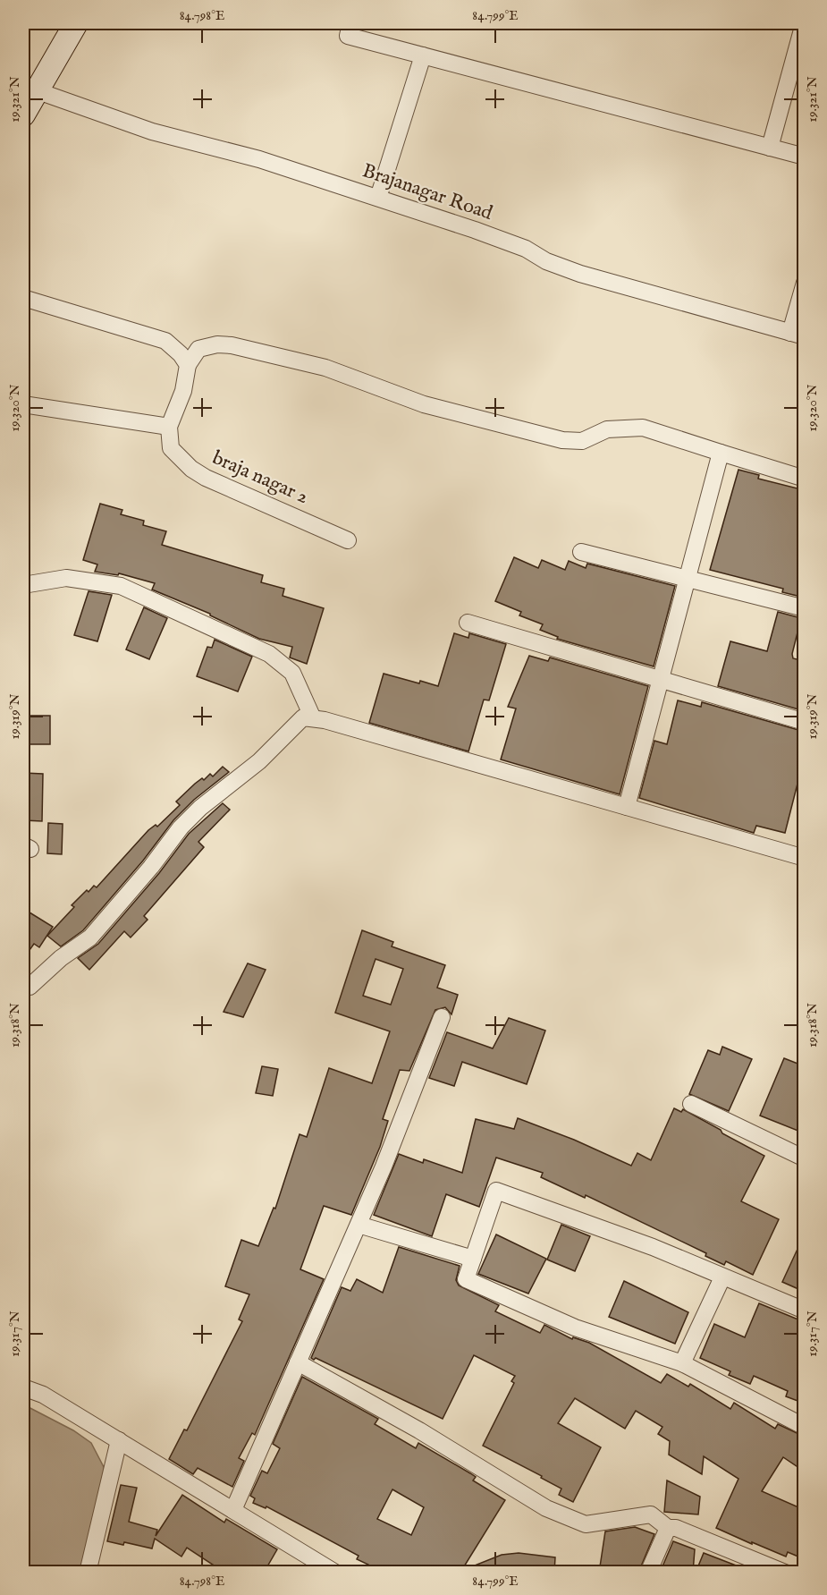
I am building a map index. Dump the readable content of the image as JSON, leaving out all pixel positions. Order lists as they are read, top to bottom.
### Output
{
  "streets": {
    "street": ["Brajanagar Road", "braja nagar 2"]
  },
  "coordinates": [
    "84.798°E",
    "84.799°E",
    "19.321°N",
    "19.320°N",
    "19.319°N",
    "19.318°N",
    "19.317°N"
  ]
}
